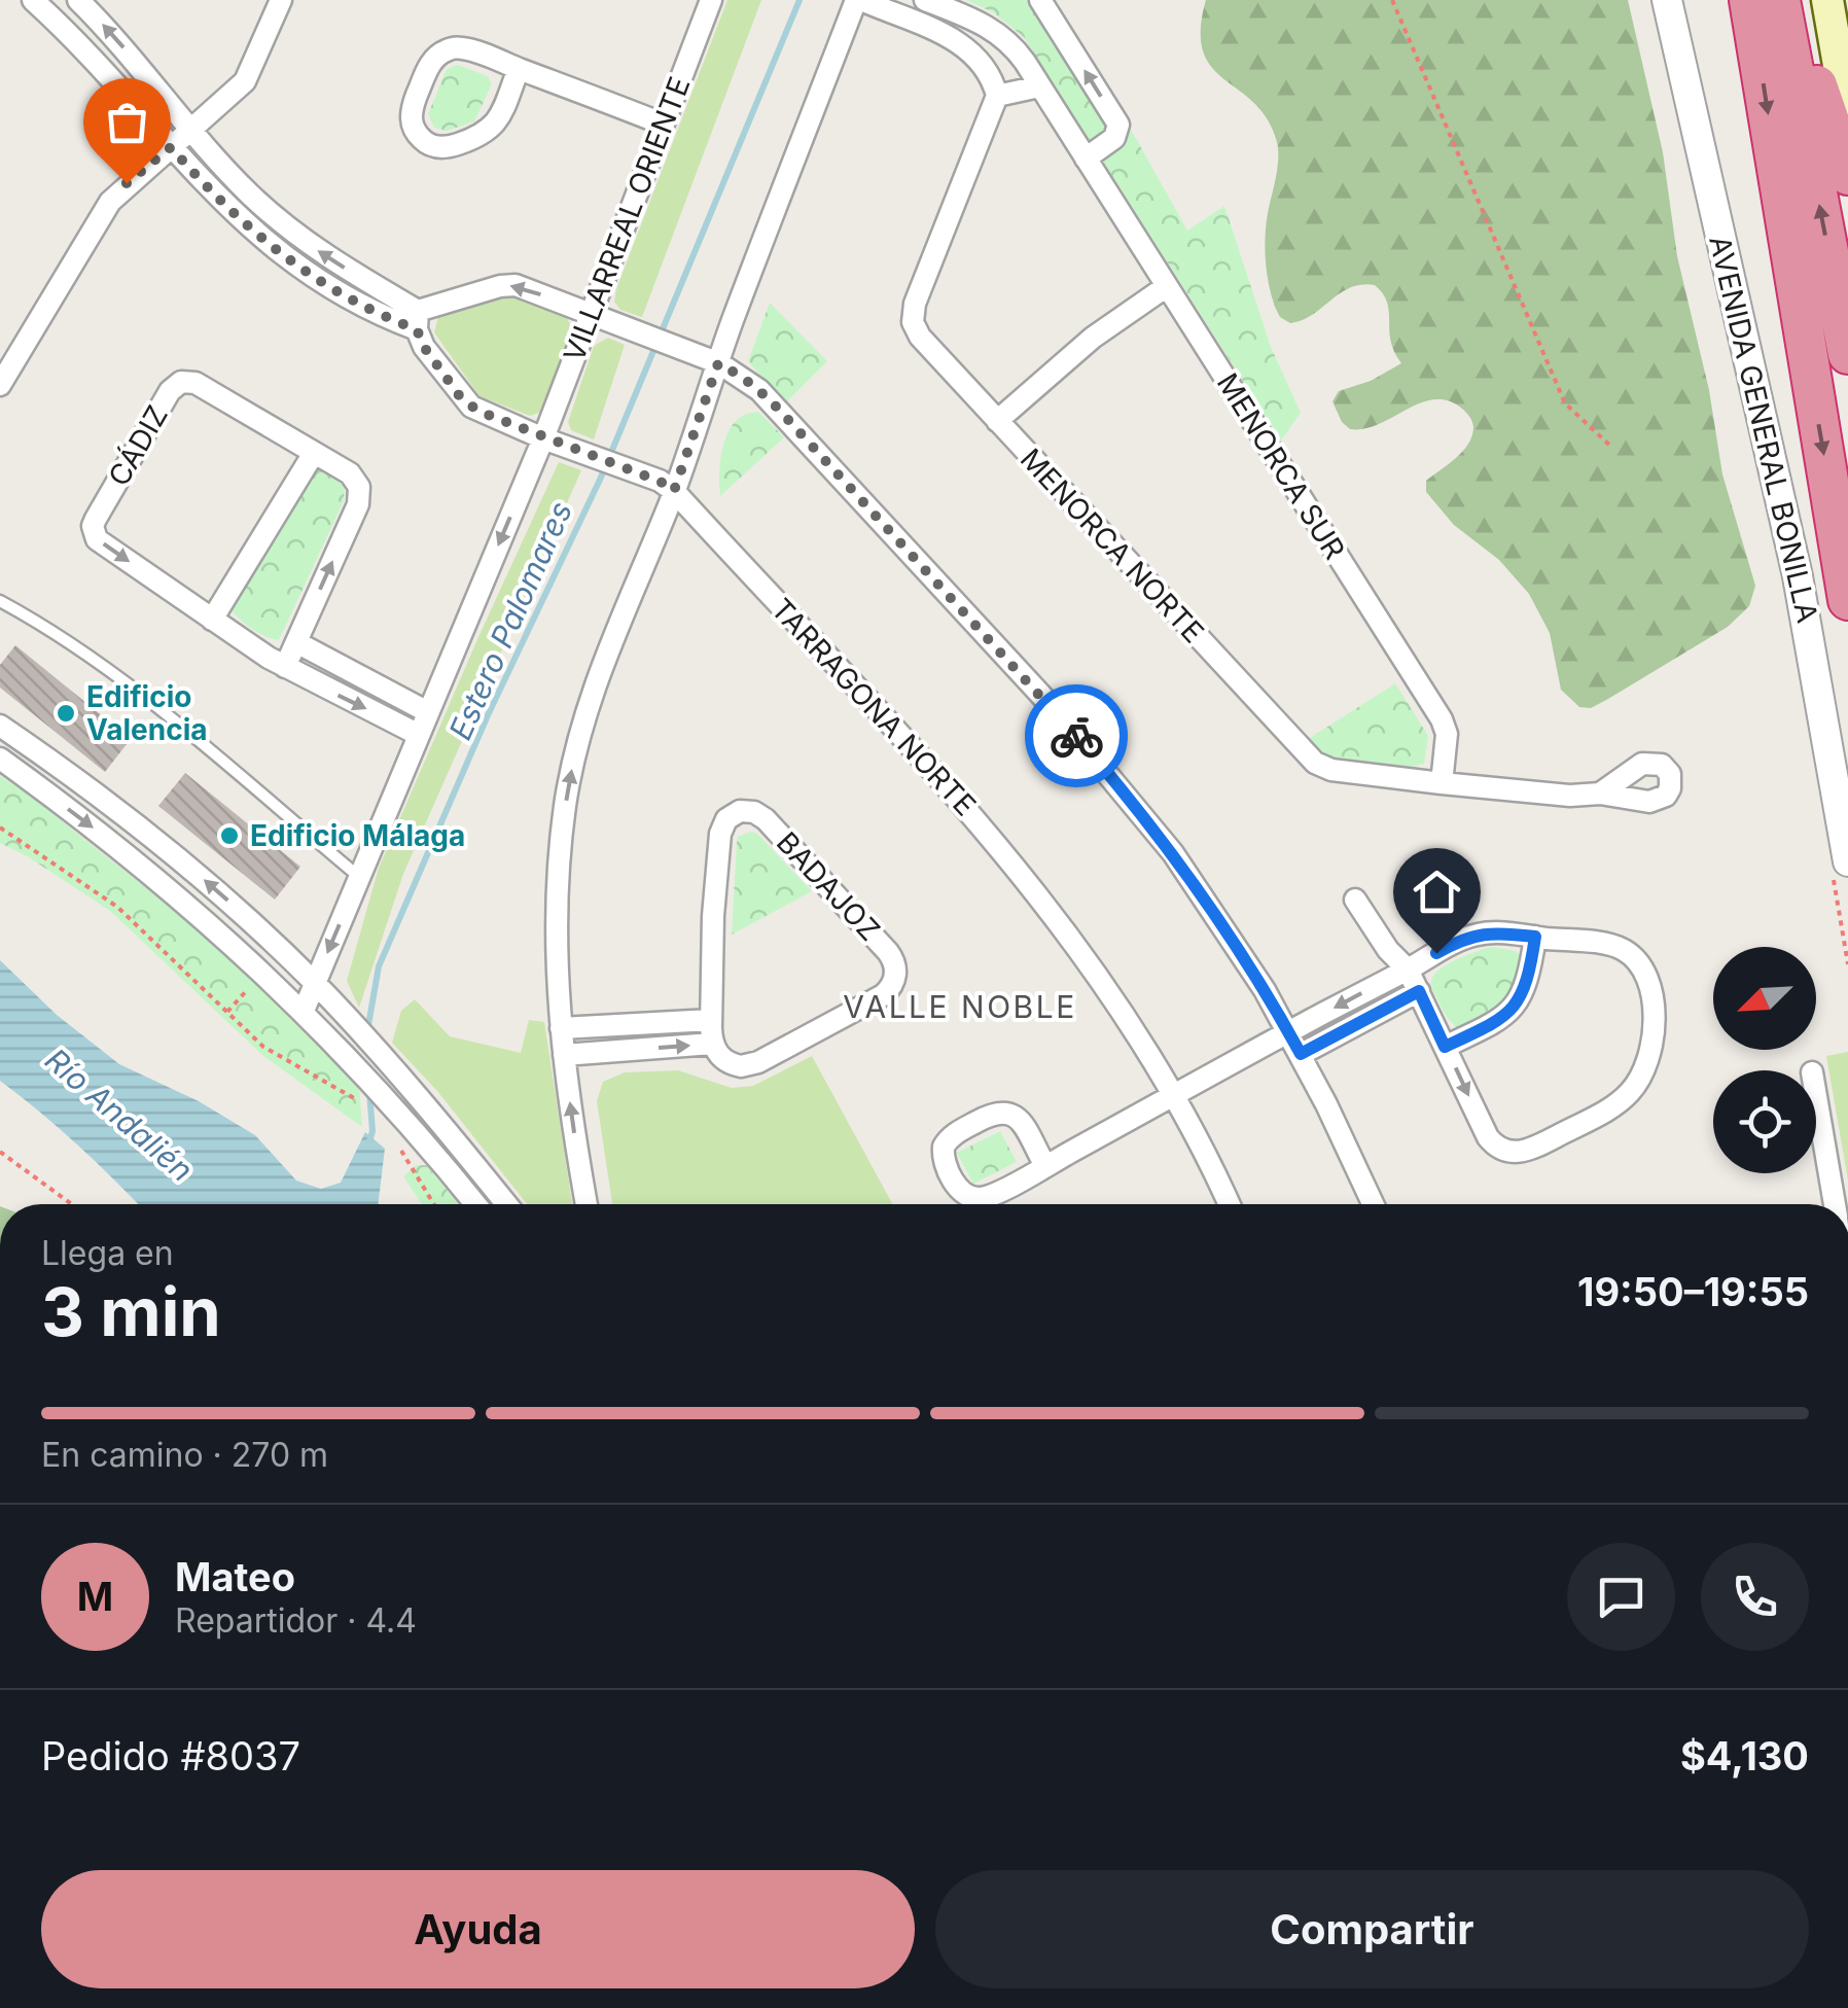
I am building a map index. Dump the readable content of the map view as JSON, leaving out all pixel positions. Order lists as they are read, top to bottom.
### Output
{
  "streets": {
    "street": [
      "VILLARREAL ORIENTE",
      "AVENIDA GENERAL BONILLA",
      "CÁDIZ",
      "MENORCA SUR",
      "MENORCA NORTE",
      "TARRAGONA NORTE",
      "BADAJOZ"
    ]
  },
  "crossings": [
    ["VILLARREAL ORIENTE", "CÁDIZ"],
    ["VILLARREAL ORIENTE", "TARRAGONA NORTE"],
    ["MENORCA SUR", "MENORCA NORTE"]
  ],
  "districts": ["VALLE NOBLE"],
  "water": ["Estero Palomares", "Río Andalién"],
  "places": ["Edificio Valencia", "Edificio Málaga"],
  "north": "bottom left",
  "page": {
    "heading": ["3 min", "Llega en", "19:50–19:55"],
    "panel": [
      "Mateo",
      "Repartidor · 4.4",
      "Pedido #8037",
      "$4,130"
    ],
    "bar": "En camino · 270 m",
    "round": "M",
    "buttons": ["Ayuda", "Compartir"]
  }
}
